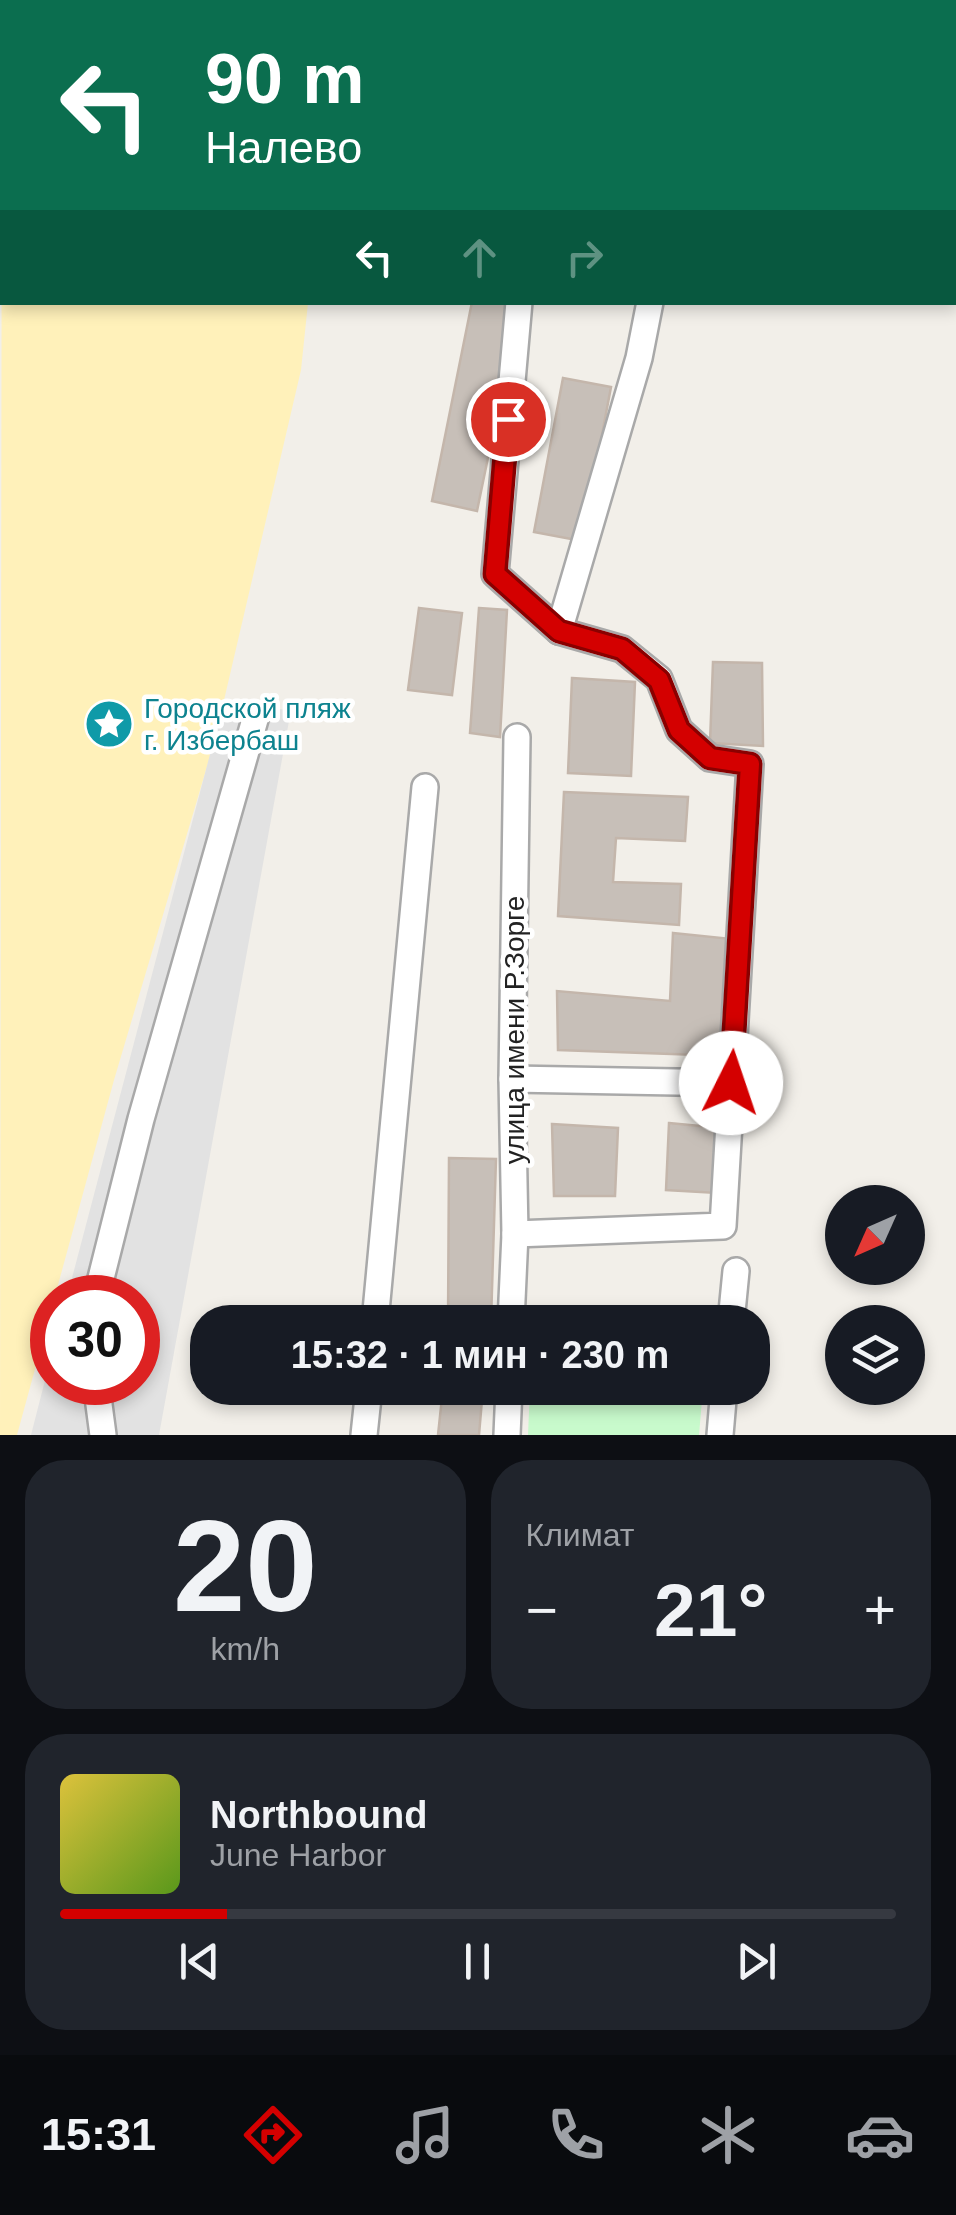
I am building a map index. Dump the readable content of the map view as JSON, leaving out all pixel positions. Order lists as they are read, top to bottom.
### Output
{
  "streets": {
    "street": ["улица имени Р.Зорге"]
  },
  "places": {
    "place": ["Городской пляж г. Избербаш"]
  },
  "north": "bottom left",
  "page": {
    "turn": ["90 m", "Налево"],
    "limit": "30",
    "trip": "15:32 · 1 мин · 230 m",
    "tile": [
      ["20", "km/h"],
      "Климат"
    ],
    "heat": ["−", "21°", "+"],
    "song": ["Northbound", "June Harbor"],
    "tabs": "15:31"
  }
}
